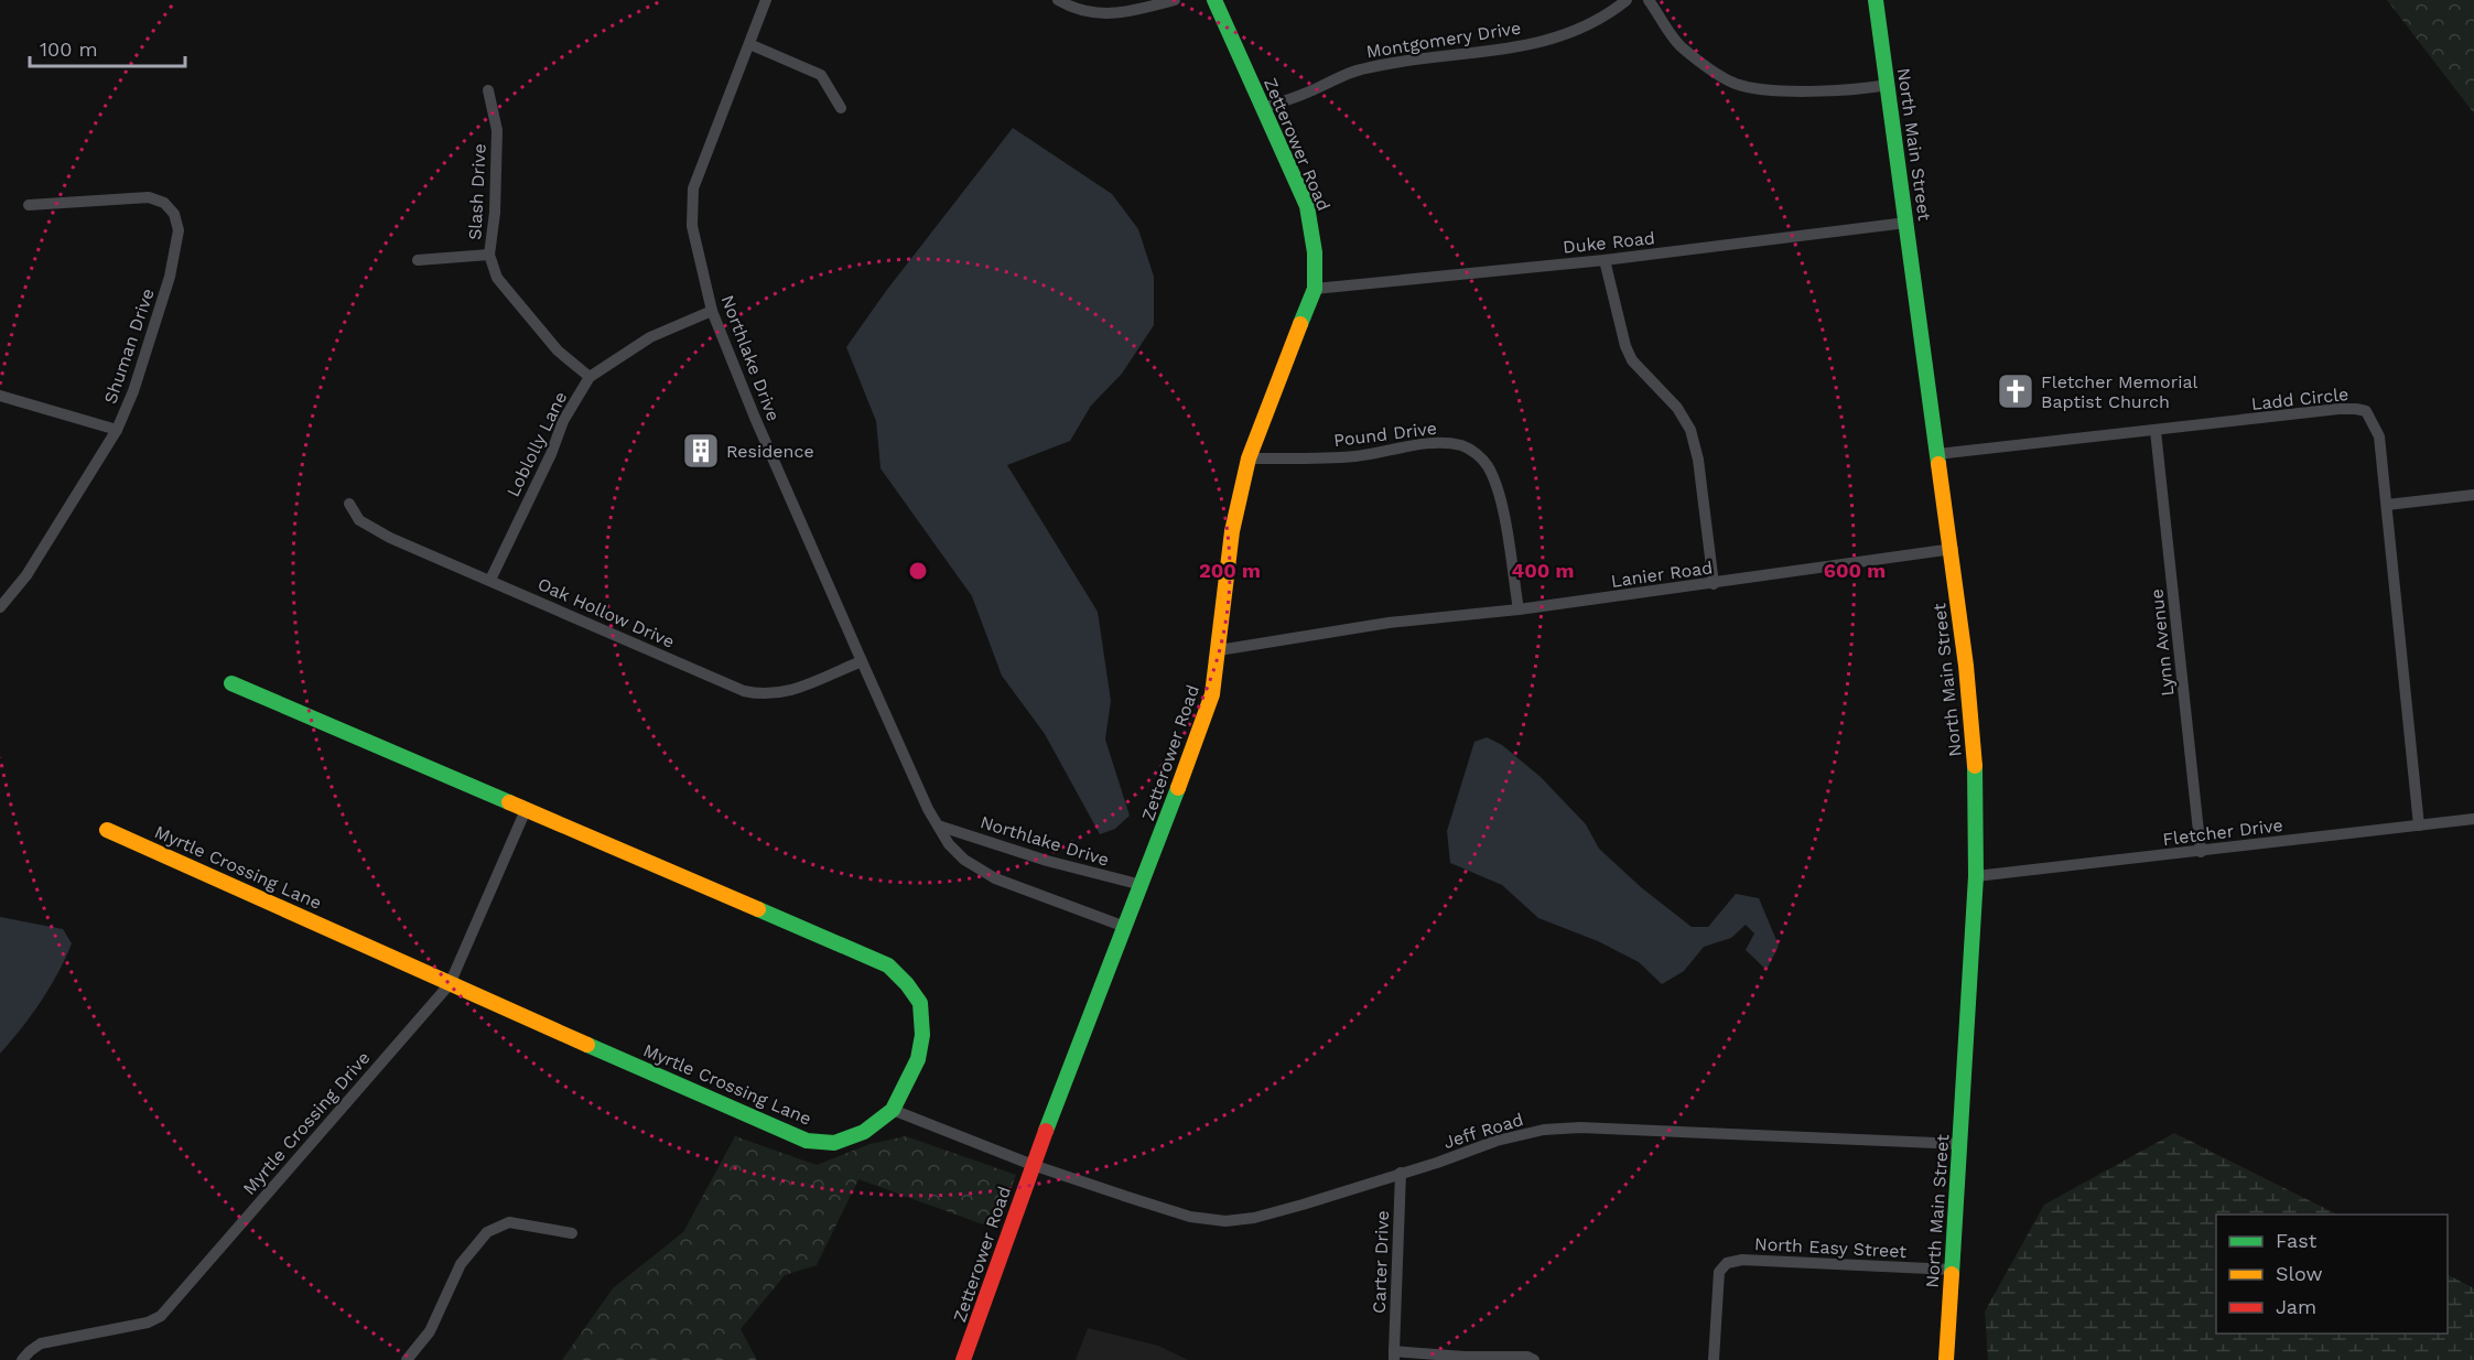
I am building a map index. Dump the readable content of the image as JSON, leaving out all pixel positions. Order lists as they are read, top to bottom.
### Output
{
  "streets": {
    "street": [
      "Montgomery Drive",
      "Zetterower Road",
      "North Main Street",
      "Slash Drive",
      "Duke Road",
      "Shuman Drive",
      "Northlake Drive",
      "Ladd Circle",
      "Pound Drive",
      "Loblolly Lane",
      "Lanier Road",
      "Oak Hollow Drive",
      "Lynn Avenue",
      "Fletcher Drive",
      "Myrtle Crossing Lane",
      "Myrtle Crossing Drive",
      "Jeff Road",
      "North Easy Street",
      "Carter Drive"
    ]
  },
  "crossings": [
    ["Montgomery Drive", "Zetterower Road"],
    ["Zetterower Road", "Duke Road"],
    ["Zetterower Road", "Northlake Drive"],
    ["Zetterower Road", "Pound Drive"],
    ["Zetterower Road", "Lanier Road"],
    ["Zetterower Road", "Jeff Road"],
    ["North Main Street", "Duke Road"],
    ["North Main Street", "Ladd Circle"],
    ["North Main Street", "Lanier Road"],
    ["North Main Street", "Fletcher Drive"],
    ["North Main Street", "Jeff Road"],
    ["North Main Street", "North Easy Street"],
    ["Slash Drive", "Loblolly Lane"],
    ["Northlake Drive", "Loblolly Lane"],
    ["Northlake Drive", "Oak Hollow Drive"],
    ["Ladd Circle", "Lynn Avenue"],
    ["Ladd Circle", "Fletcher Drive"],
    ["Pound Drive", "Lanier Road"],
    ["Loblolly Lane", "Oak Hollow Drive"],
    ["Lynn Avenue", "Fletcher Drive"],
    ["Myrtle Crossing Lane", "Myrtle Crossing Drive"],
    ["Myrtle Crossing Lane", "Jeff Road"],
    ["Jeff Road", "Carter Drive"]
  ],
  "places": {
    "church": ["Fletcher Memorial Baptist Church"],
    "building": ["Residence"]
  },
  "legend": ["Fast", "Slow", "Jam"],
  "scale_bar": "100 m",
  "rings": ["200 m", "400 m", "600 m"]
}
